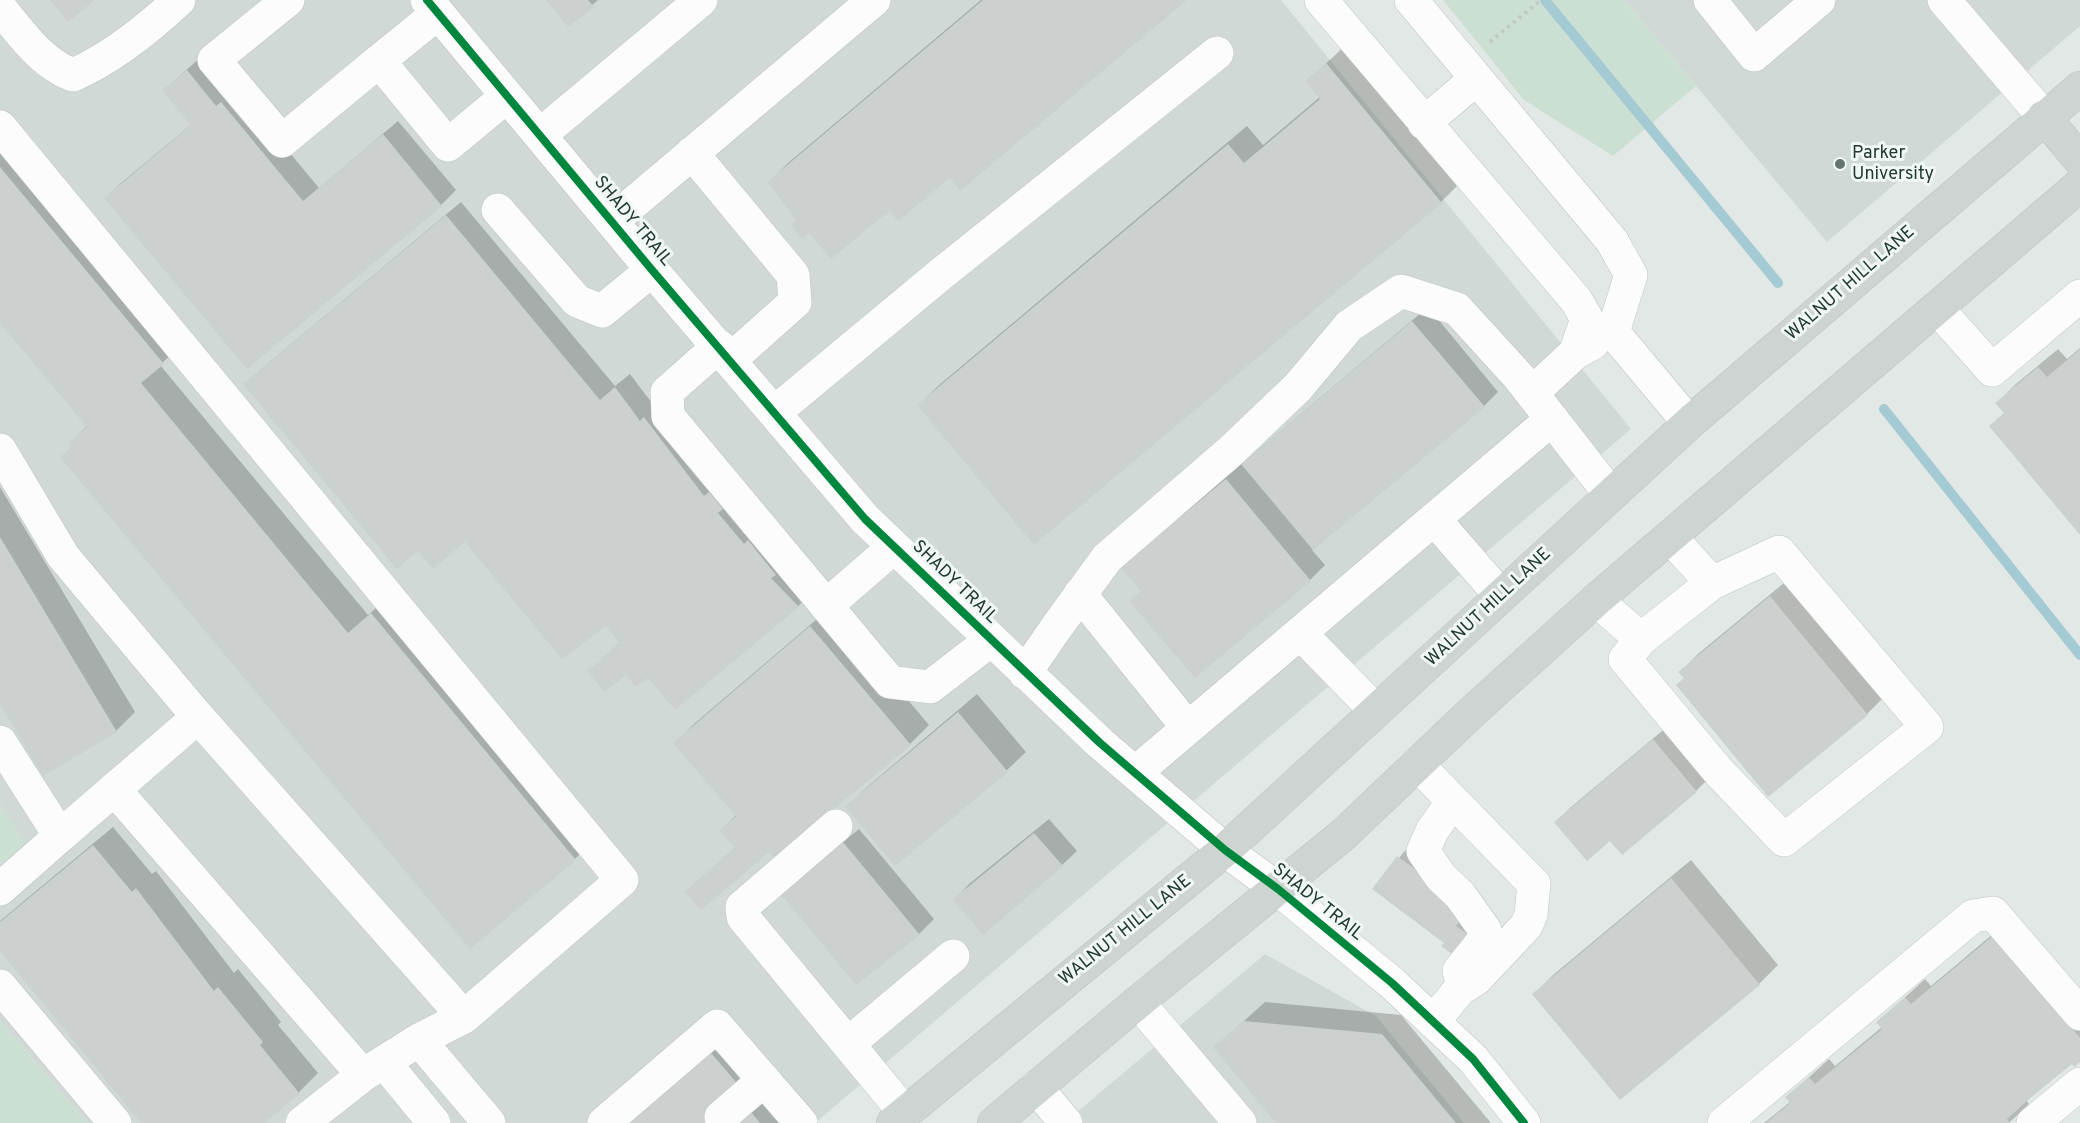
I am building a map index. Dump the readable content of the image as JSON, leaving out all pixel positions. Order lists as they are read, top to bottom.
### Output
{
  "streets": {
    "main road": ["WALNUT HILL LANE"],
    "street": ["SHADY TRAIL"]
  },
  "crossings": [
    ["SHADY TRAIL", "WALNUT HILL LANE"]
  ],
  "places": ["Parker University"]
}
